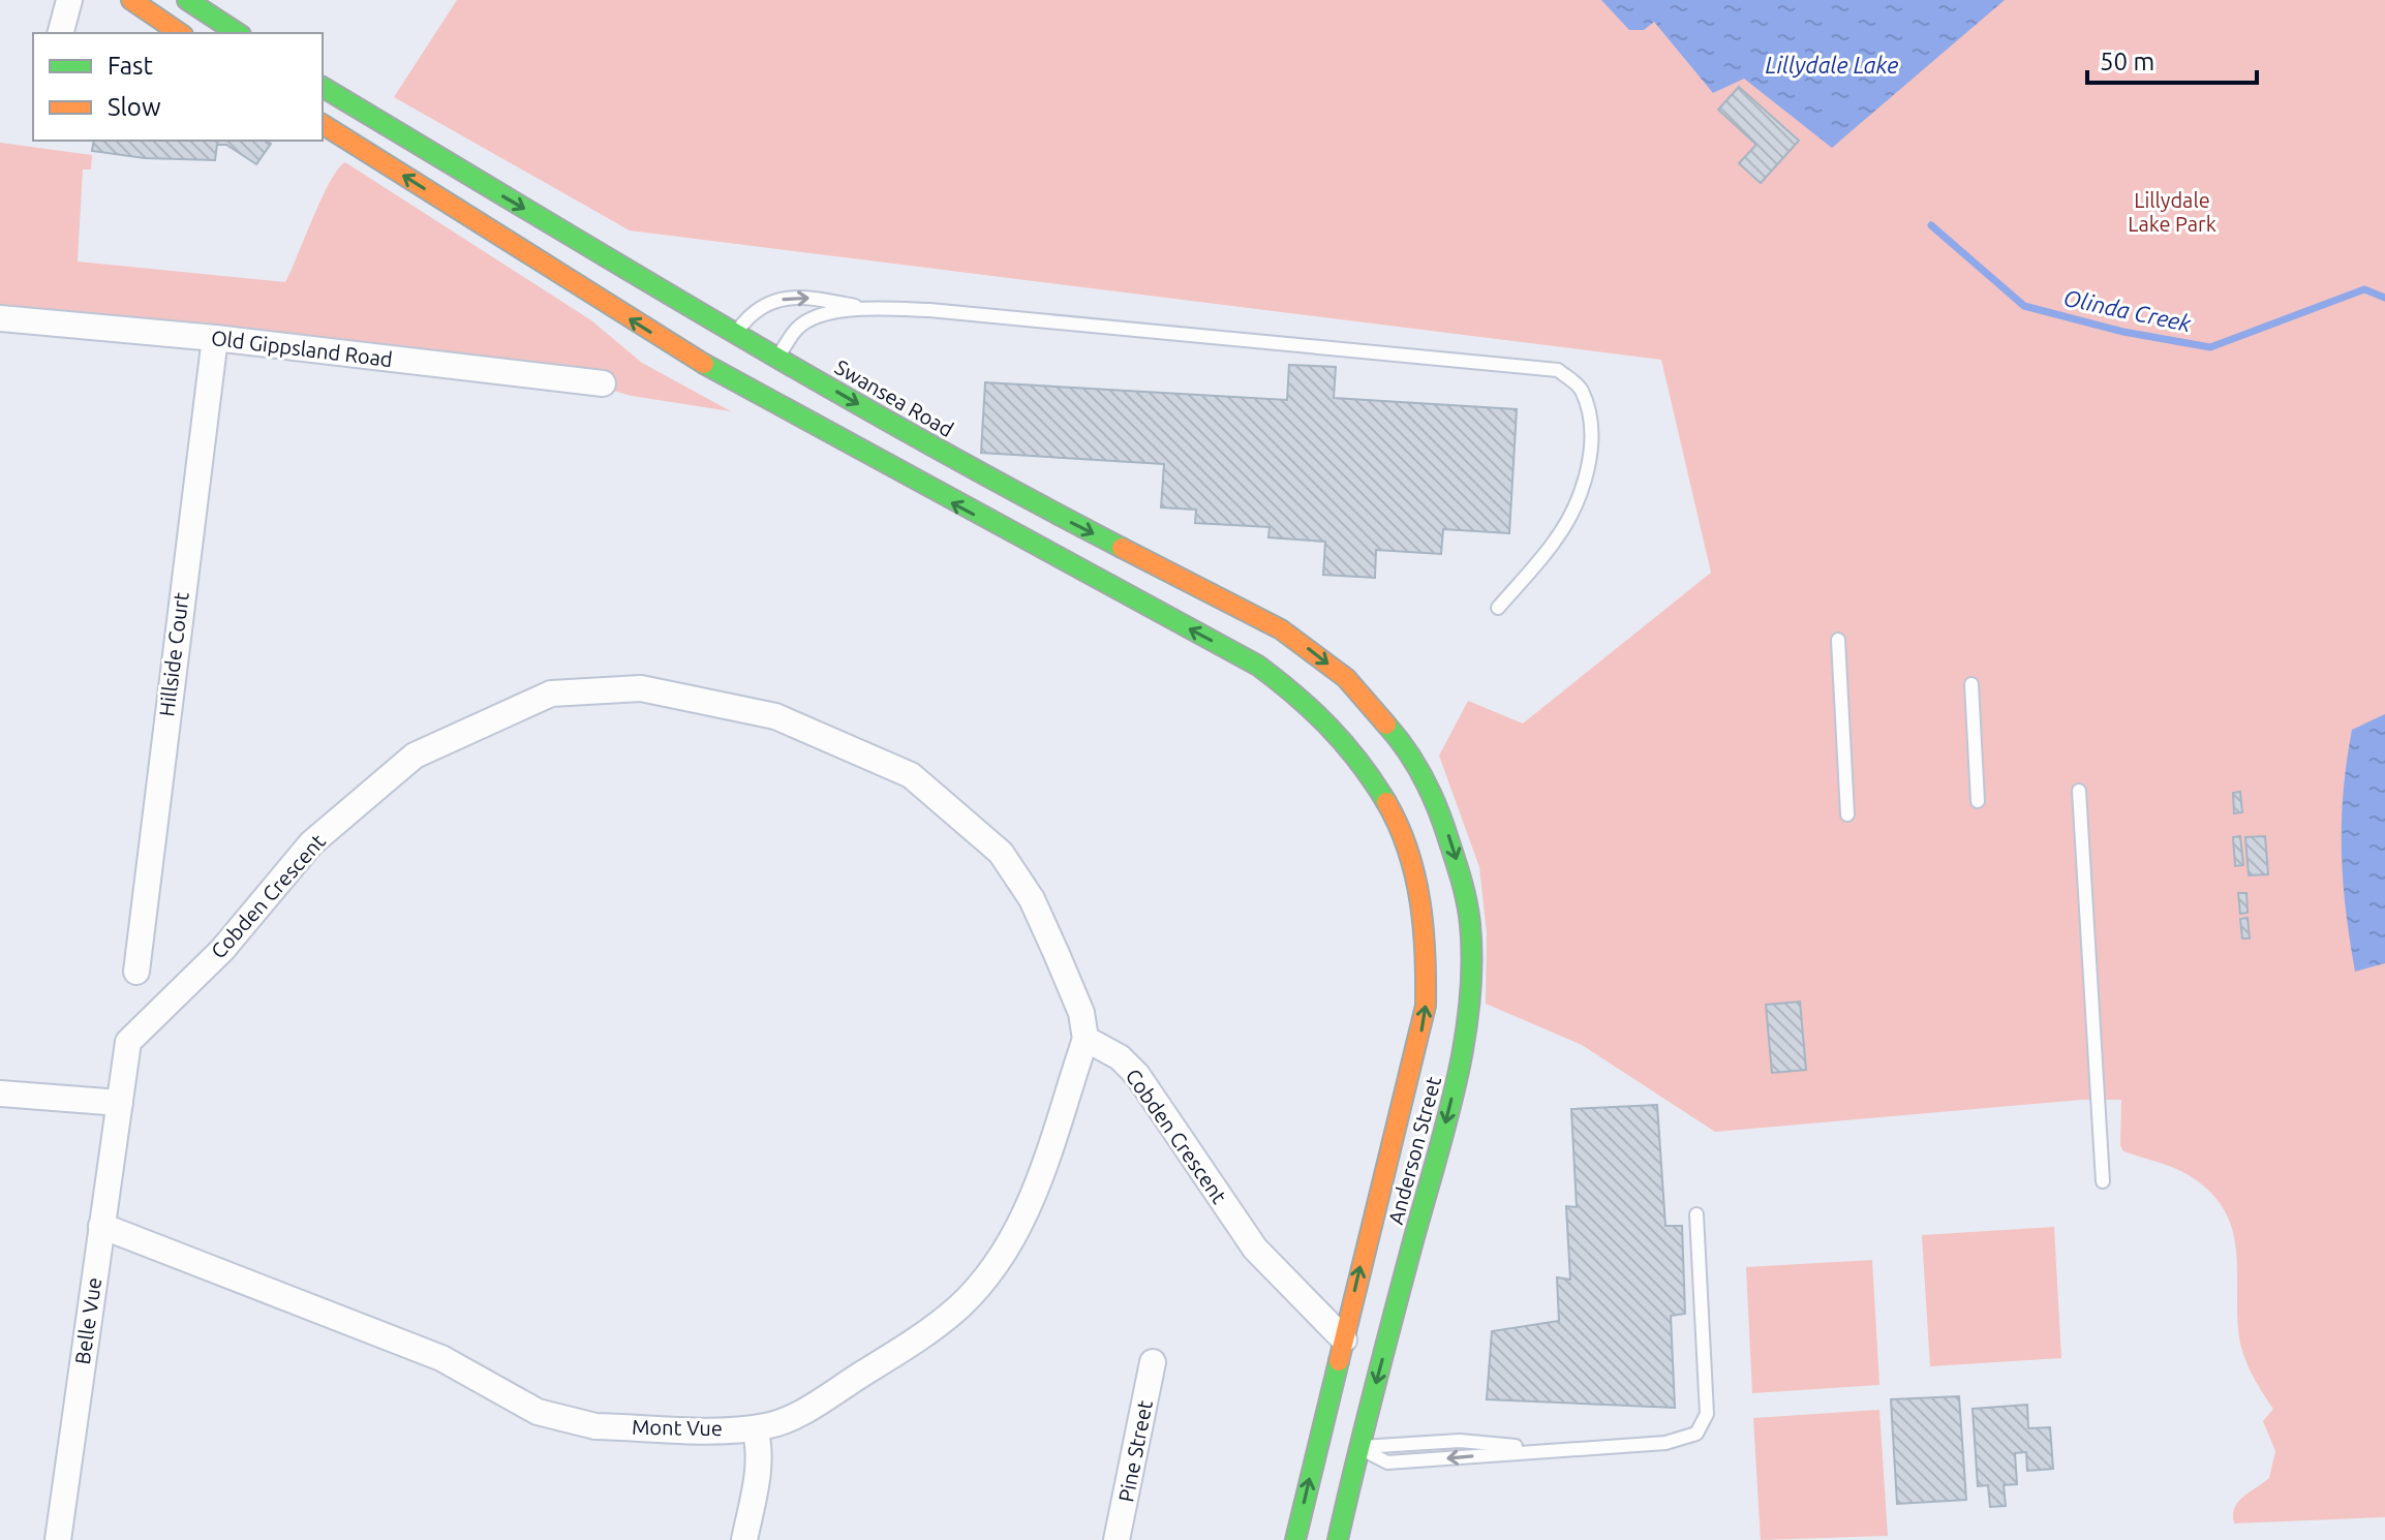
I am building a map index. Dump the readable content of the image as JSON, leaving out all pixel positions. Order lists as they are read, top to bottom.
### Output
{
  "streets": {
    "main road": ["Swansea Road", "Anderson Street"],
    "street": [
      "Old Gippsland Road",
      "Hillside Court",
      "Cobden Crescent",
      "Belle Vue",
      "Mont Vue",
      "Pine Street"
    ]
  },
  "crossings": [
    ["Old Gippsland Road", "Hillside Court"],
    ["Swansea Road", "Anderson Street"],
    ["Cobden Crescent", "Anderson Street"],
    ["Cobden Crescent", "Belle Vue"],
    ["Cobden Crescent", "Mont Vue"],
    ["Belle Vue", "Mont Vue"]
  ],
  "water": ["Lillydale Lake", "Olinda Creek"],
  "parks": ["Lillydale Lake Park"],
  "legend": ["Fast", "Slow"],
  "scale_bar": "50 m"
}
